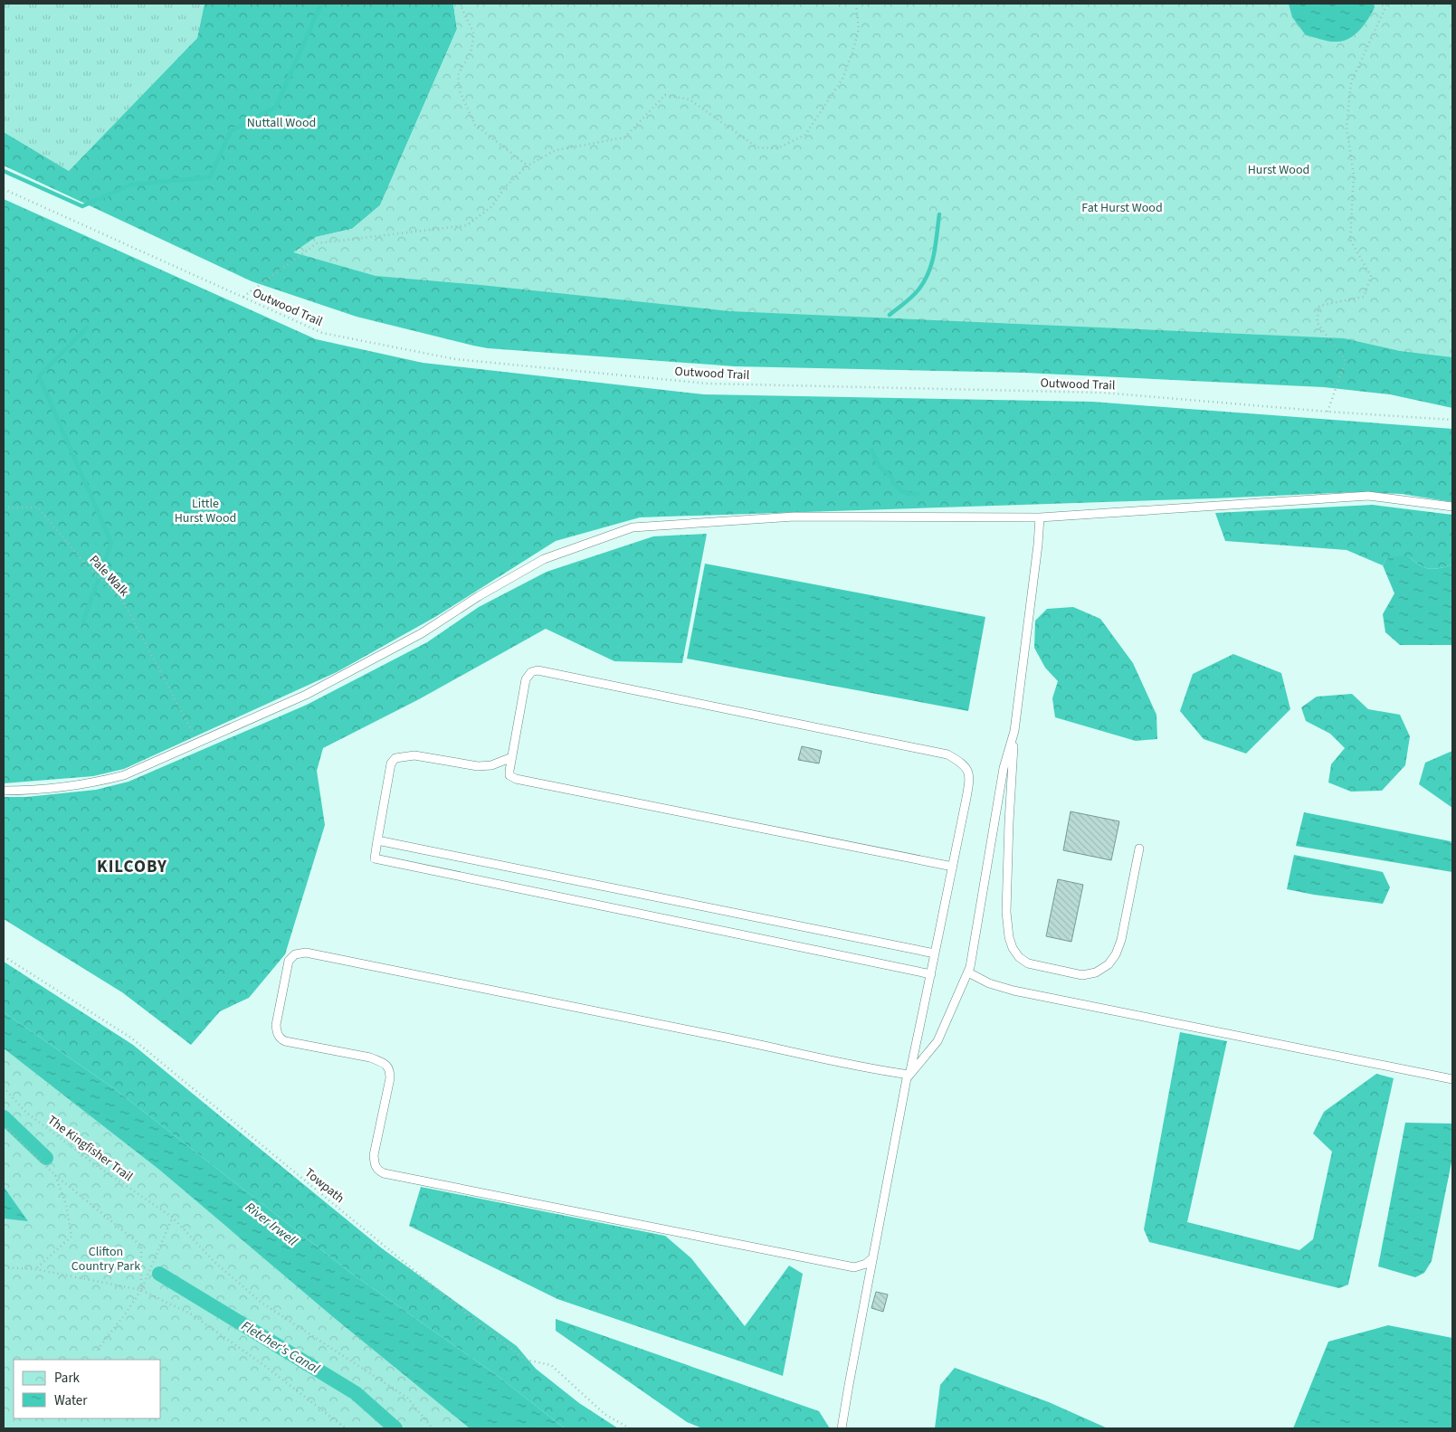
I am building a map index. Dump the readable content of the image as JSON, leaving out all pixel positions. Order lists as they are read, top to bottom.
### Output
{
  "streets": {
    "path": [
      "Outwood Trail",
      "Pale Walk",
      "The Kingfisher Trail",
      "Towpath"
    ]
  },
  "districts": ["KILCOBY"],
  "water": ["River Irwell", "Fletcher's Canal"],
  "parks": [
    "Nuttall Wood",
    "Hurst Wood",
    "Fat Hurst Wood",
    "Little Hurst Wood",
    "Clifton Country Park"
  ],
  "legend": ["Park", "Water"]
}
